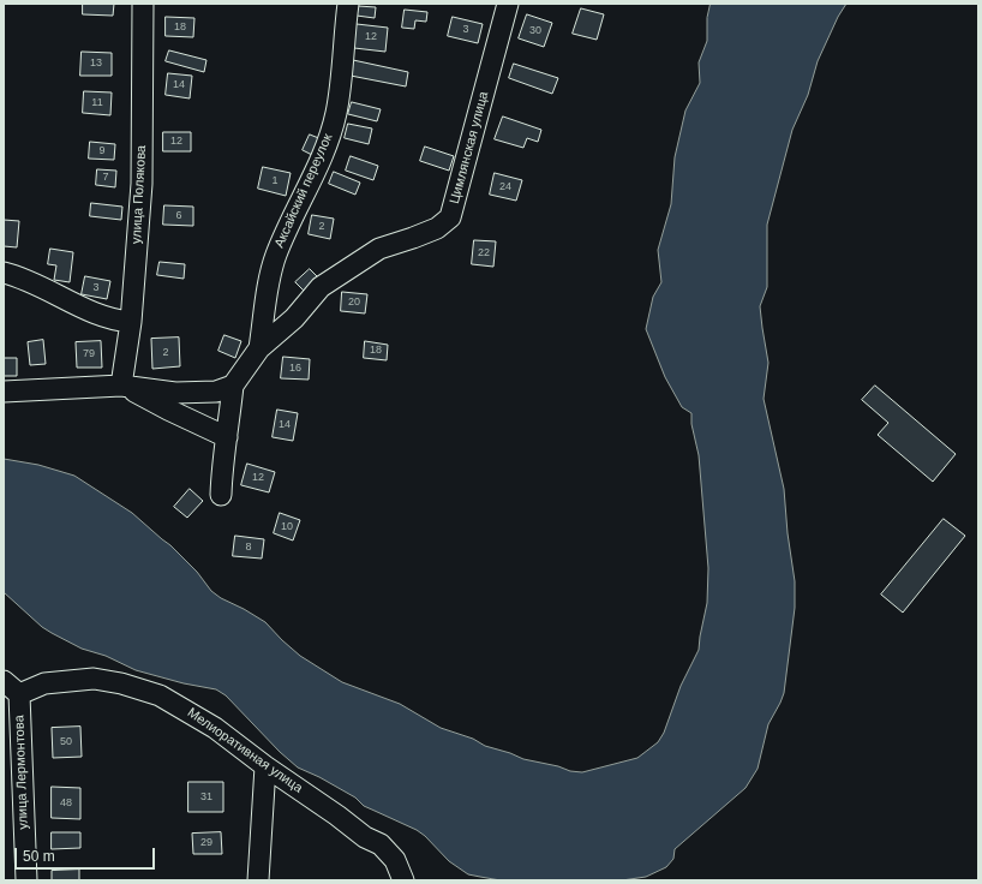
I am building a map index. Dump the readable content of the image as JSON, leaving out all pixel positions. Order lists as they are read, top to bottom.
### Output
{
  "streets": {
    "street": [
      "Цимлянская улица",
      "Аксайский переулок",
      "улица Полякова",
      "Мелиоративная улица",
      "улица Лермонтова"
    ]
  },
  "crossings": [
    ["Цимлянская улица", "Аксайский переулок"],
    ["Мелиоративная улица", "улица Лермонтова"]
  ],
  "house_numbers": [
    "18",
    "3",
    "30",
    "12",
    "13",
    "14",
    "11",
    "12",
    "9",
    "7",
    "1",
    "24",
    "6",
    "2",
    "22",
    "3",
    "20",
    "18",
    "2",
    "79",
    "16",
    "14",
    "12",
    "10",
    "8",
    "50",
    "31",
    "48",
    "29"
  ],
  "scale_bar": "50 m"
}
